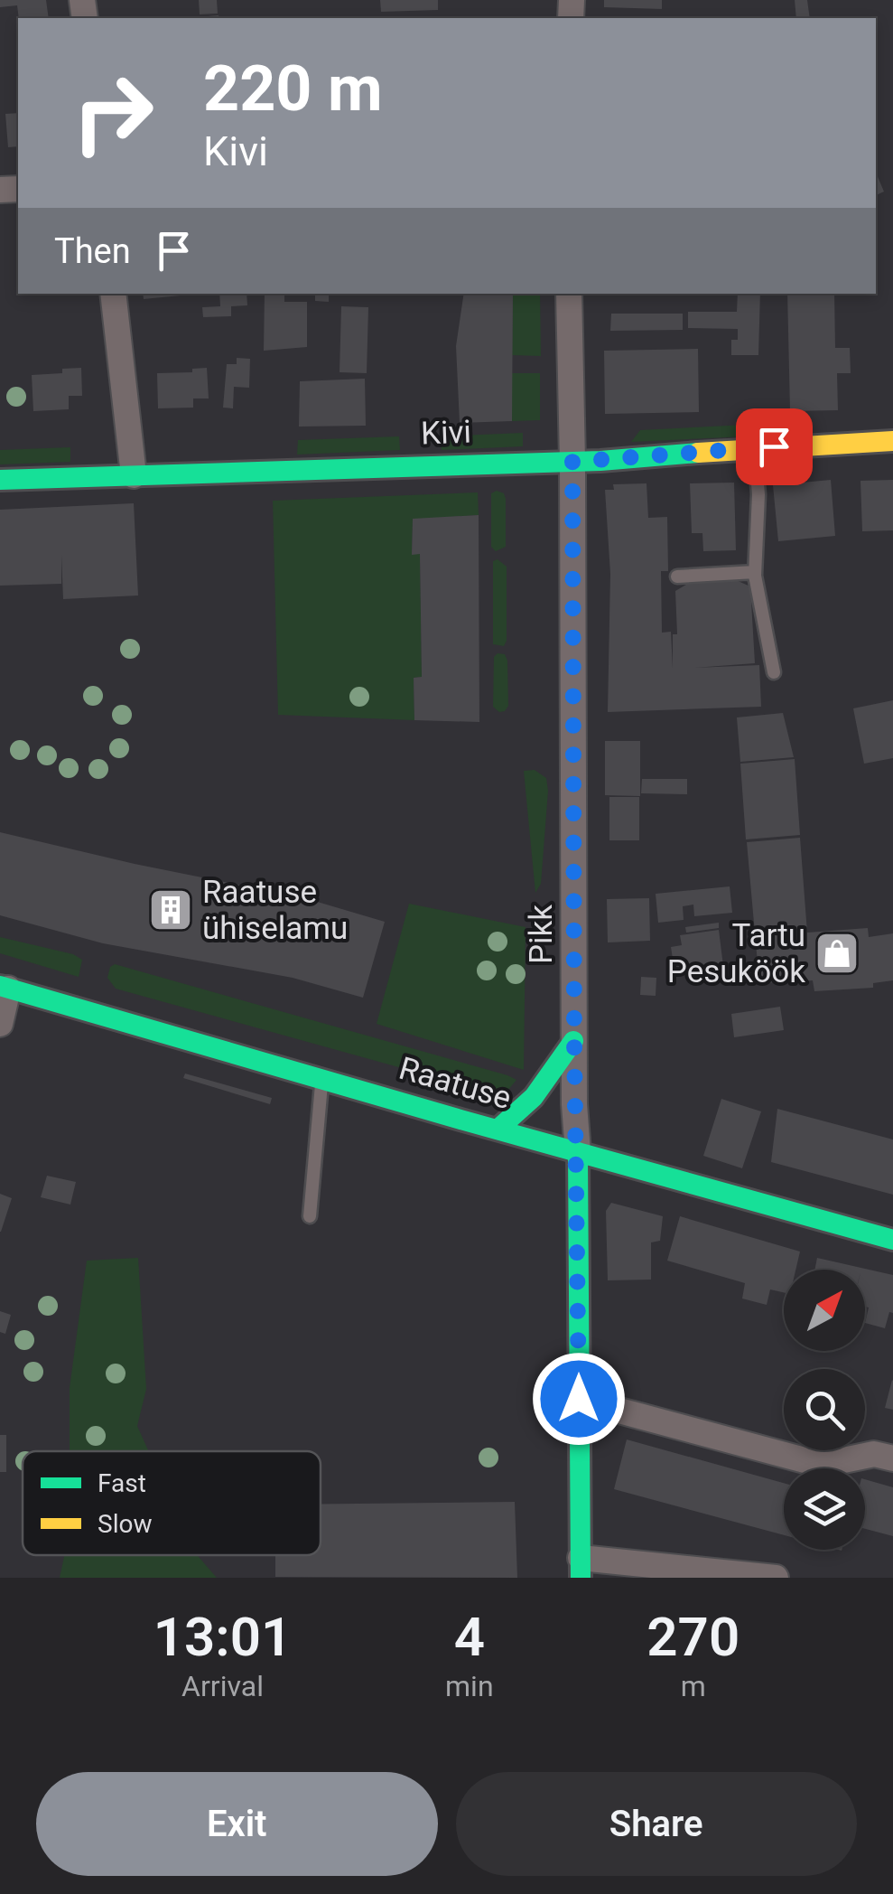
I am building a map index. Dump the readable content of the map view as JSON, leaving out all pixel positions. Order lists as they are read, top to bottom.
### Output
{
  "streets": {
    "street": ["Kivi", "Pikk", "Raatuse"]
  },
  "crossings": [
    ["Kivi", "Pikk"],
    ["Pikk", "Raatuse"]
  ],
  "places": {
    "building": ["Raatuse ühiselamu"],
    "shop": ["Tartu Pesuköök"]
  },
  "legend": ["Fast", "Slow"],
  "north": "top right",
  "page": {
    "turn": ["220 m", "Kivi"],
    "then": "Then",
    "eta": [
      "13:01",
      "Arrival",
      "4",
      "min",
      "270",
      "m"
    ],
    "buttons": ["Exit", "Share"]
  }
}
